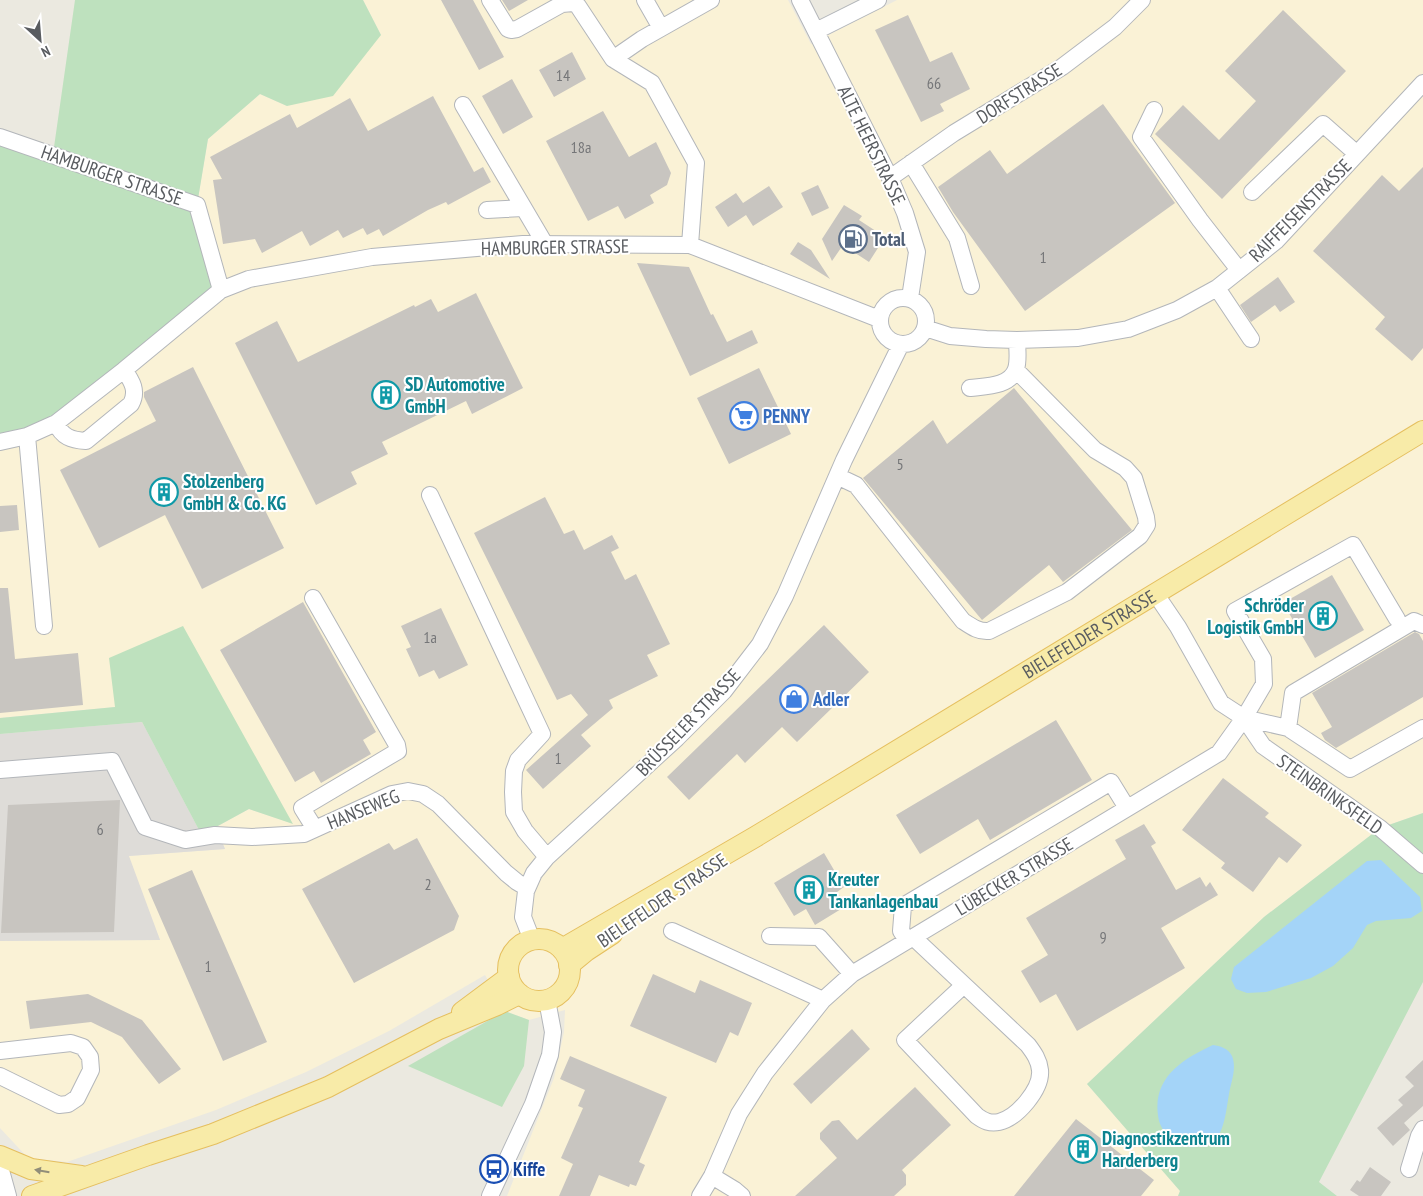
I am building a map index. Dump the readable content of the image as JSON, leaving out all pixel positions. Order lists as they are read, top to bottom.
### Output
{
  "streets": {
    "main road": ["BIELEFELDER STRASSE"],
    "street": [
      "DORFSTRASSE",
      "ALTE HEERSTRASSE",
      "HAMBURGER STRASSE",
      "RAIFFEISENSTRASSE",
      "BRÜSSELER STRASSE",
      "STEINBRINKSFELD",
      "HANSEWEG",
      "LÜBECKER STRASSE"
    ]
  },
  "crossings": [
    ["DORFSTRASSE", "ALTE HEERSTRASSE"],
    ["ALTE HEERSTRASSE", "HAMBURGER STRASSE"],
    ["ALTE HEERSTRASSE", "RAIFFEISENSTRASSE"],
    ["ALTE HEERSTRASSE", "BRÜSSELER STRASSE"],
    ["HAMBURGER STRASSE", "RAIFFEISENSTRASSE"],
    ["HAMBURGER STRASSE", "BRÜSSELER STRASSE"],
    ["RAIFFEISENSTRASSE", "BRÜSSELER STRASSE"],
    ["BIELEFELDER STRASSE", "BRÜSSELER STRASSE"],
    ["BRÜSSELER STRASSE", "HANSEWEG"],
    ["STEINBRINKSFELD", "LÜBECKER STRASSE"]
  ],
  "places": {
    "fuel station": ["Total"],
    "building": [
      "SD Automotive GmbH",
      "Stolzenberg GmbH & Co. KG",
      "Schröder Logistik GmbH",
      "Kreuter Tankanlagenbau",
      "Diagnostikzentrum Harderberg"
    ],
    "supermarket": ["PENNY"],
    "shop": ["Adler"],
    "bus stop": ["Kiffe"]
  },
  "house_numbers": [
    "14",
    "66",
    "18a",
    "1",
    "5",
    "1a",
    "1",
    "6",
    "2",
    "9",
    "1"
  ],
  "north": "bottom right"
}
